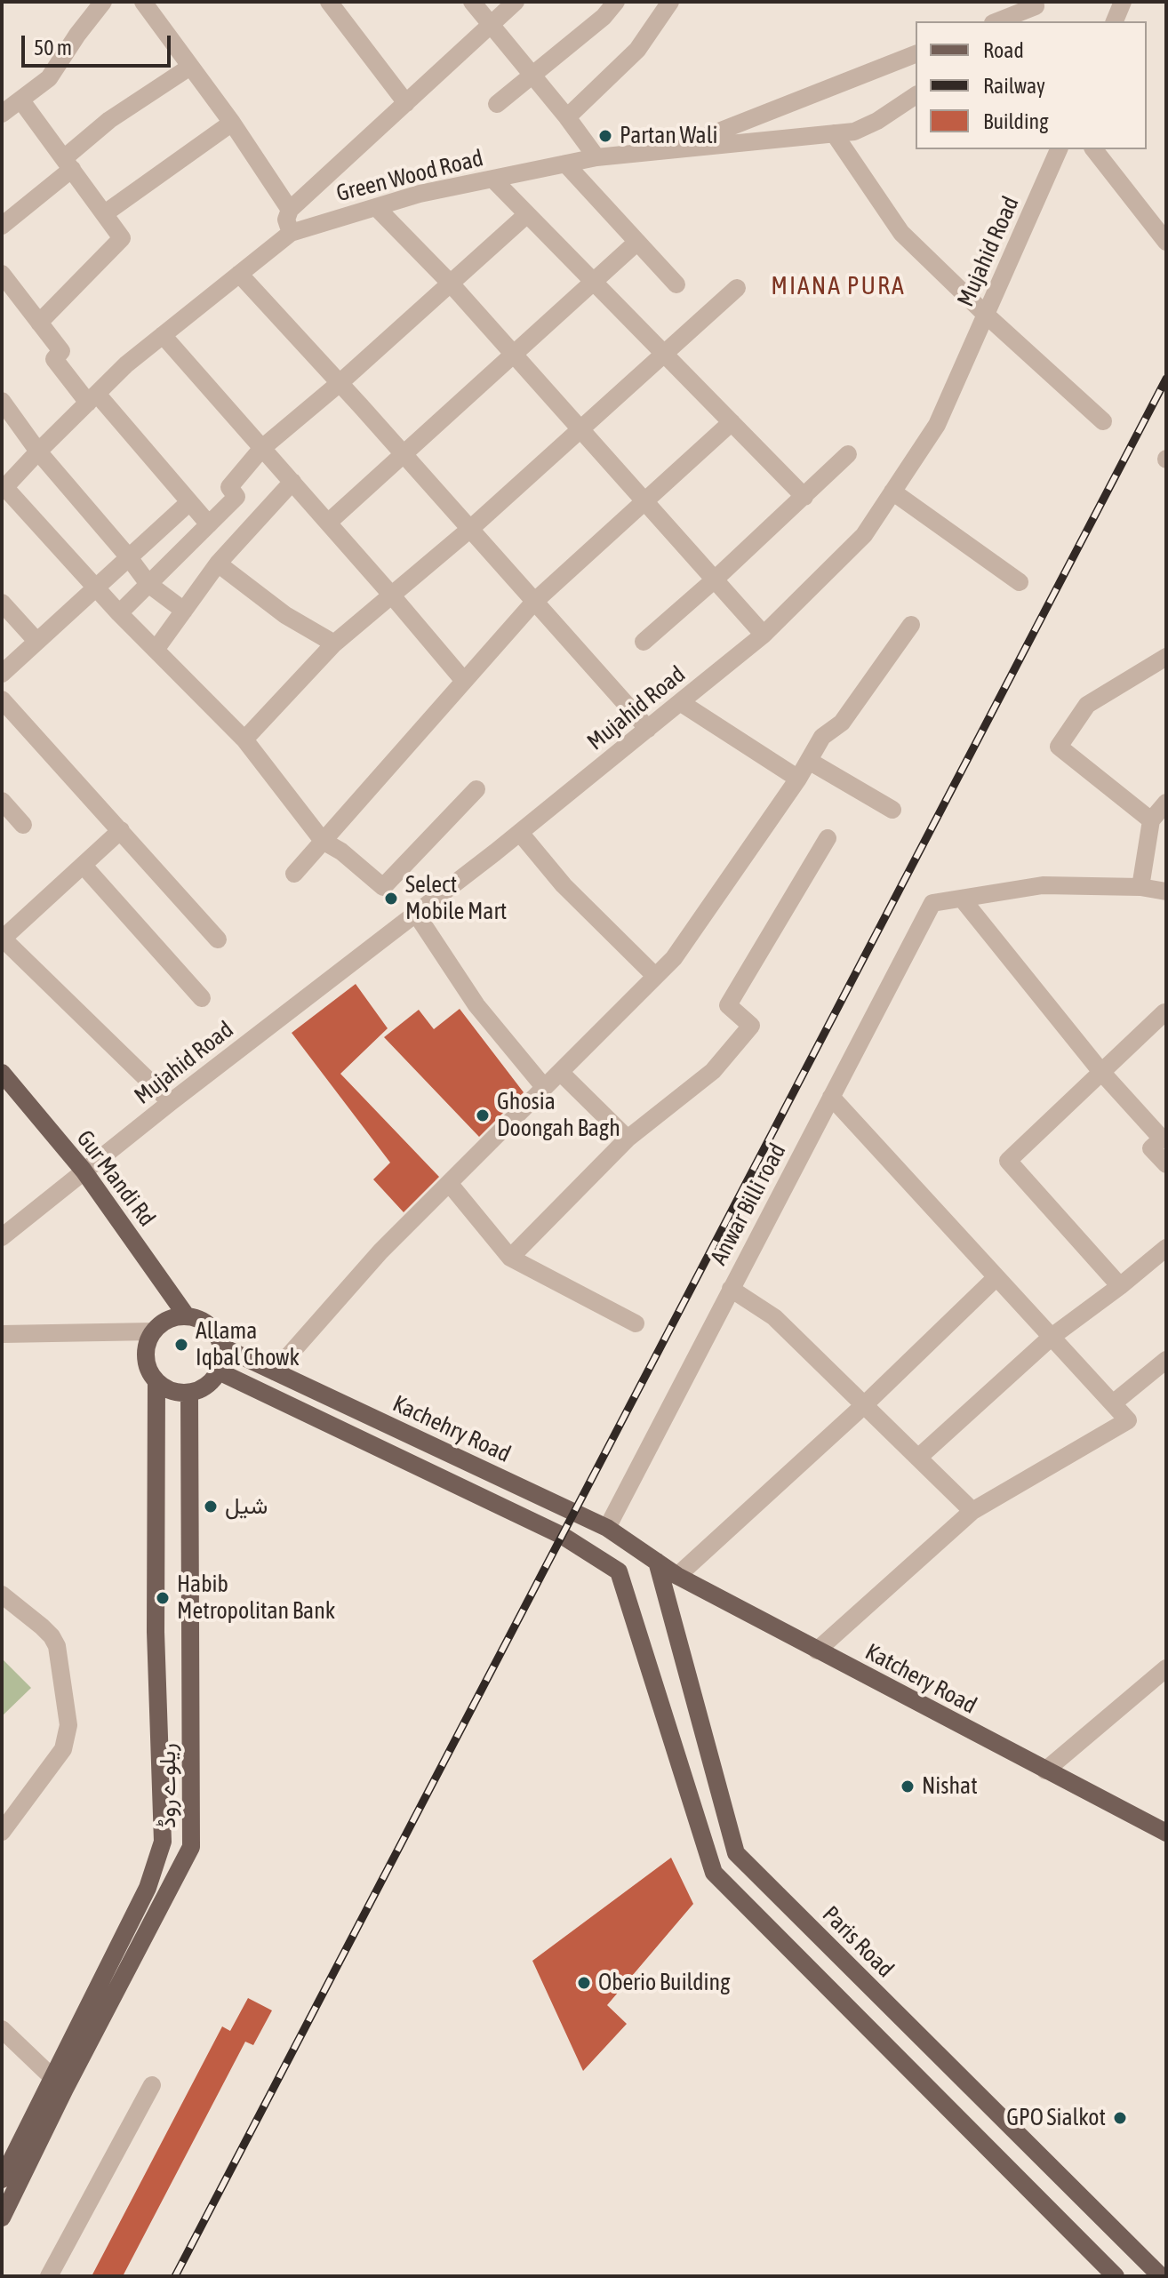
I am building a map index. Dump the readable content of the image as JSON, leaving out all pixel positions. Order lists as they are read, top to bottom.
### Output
{
  "streets": {
    "main road": [
      "Gur Mandi Rd",
      "Kachehry Road",
      "Katchery Road",
      "ریلوے روڈ",
      "Paris Road"
    ],
    "street": ["Green Wood Road", "Mujahid Road", "Anwar Billi road"]
  },
  "crossings": [
    ["Mujahid Road", "Gur Mandi Rd"],
    ["Gur Mandi Rd", "Kachehry Road"],
    ["Gur Mandi Rd", "ریلوے روڈ"],
    ["Anwar Billi road", "Kachehry Road"],
    ["Kachehry Road", "Katchery Road"],
    ["Kachehry Road", "ریلوے روڈ"],
    ["Kachehry Road", "Paris Road"],
    ["Katchery Road", "Paris Road"]
  ],
  "districts": ["MIANA PURA"],
  "places": [
    "Partan Wali",
    "Select Mobile Mart",
    "Ghosia Doongah Bagh",
    "Allama Iqbal Chowk",
    "شیل",
    "Habib Metropolitan Bank",
    "Nishat",
    "Oberio Building",
    "GPO Sialkot"
  ],
  "legend": ["Road", "Railway", "Building"],
  "scale_bar": "50 m"
}
